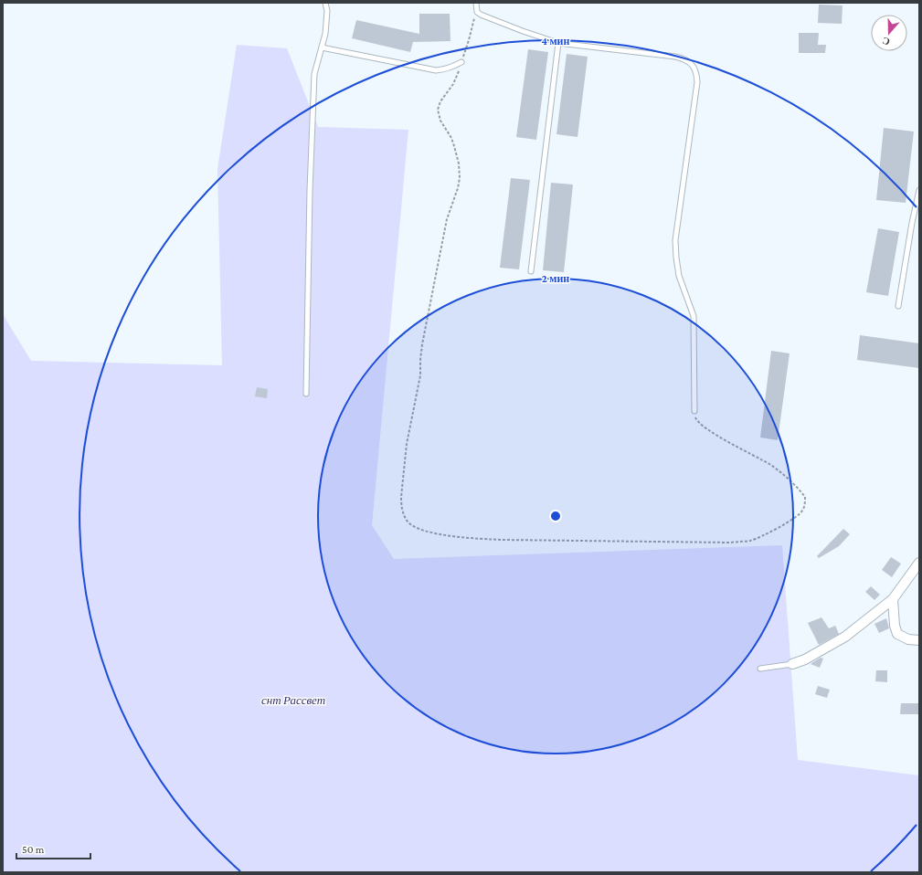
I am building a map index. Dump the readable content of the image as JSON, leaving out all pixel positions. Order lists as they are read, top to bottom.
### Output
{
  "parks": ["снт Рассвет"],
  "scale_bar": "50 m",
  "north": "bottom",
  "rings": ["4 мин", "2 мин"]
}
